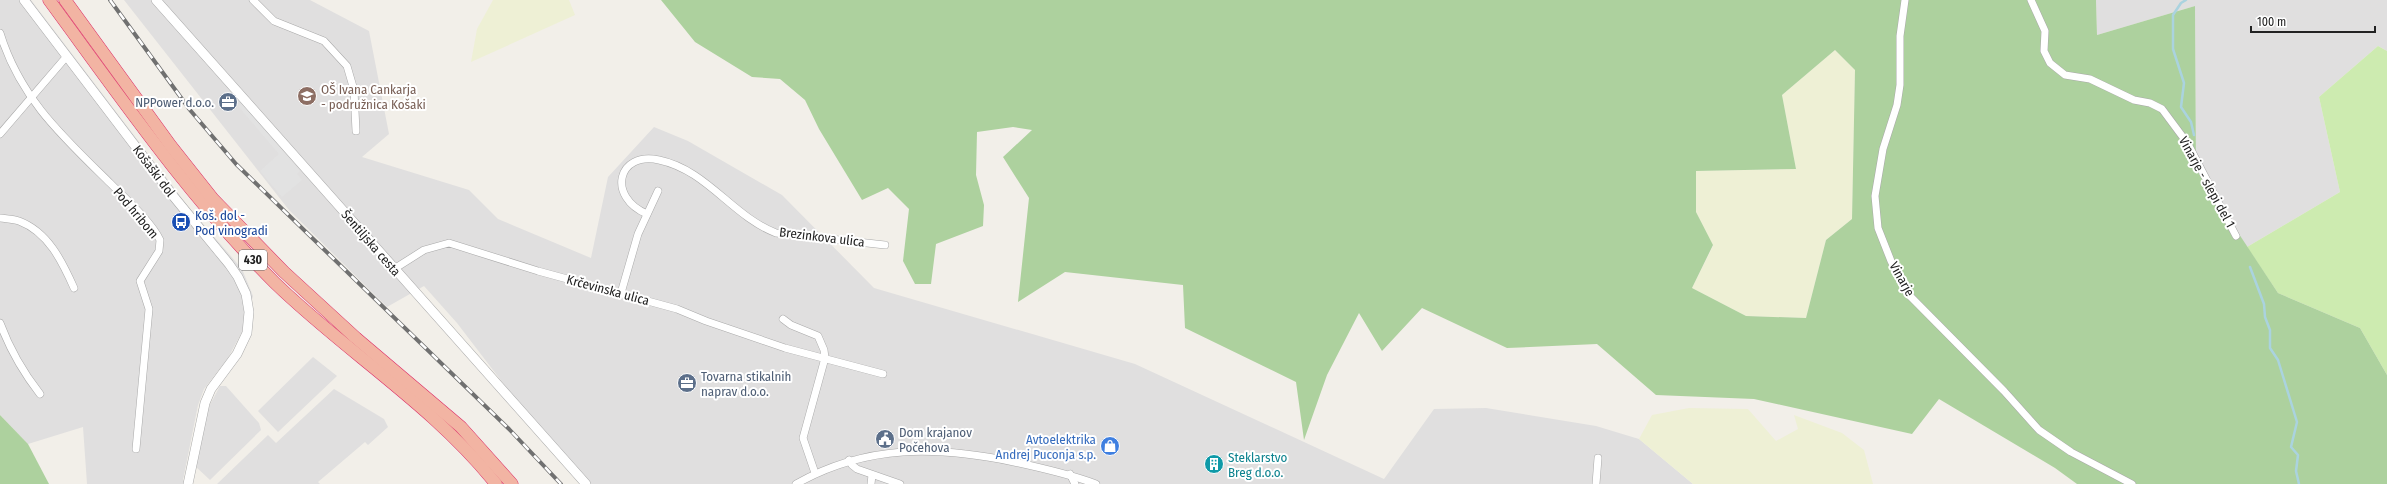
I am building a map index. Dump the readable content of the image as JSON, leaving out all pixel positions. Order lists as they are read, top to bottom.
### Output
{
  "streets": {
    "highway": ["430"],
    "street": [
      "Košaški dol",
      "Vinarje - slepi del 1",
      "Pod hribom",
      "Brezinkova ulica",
      "Šentiljska cesta",
      "Vinarje",
      "Krčevinska ulica"
    ]
  },
  "crossings": [
    ["Šentiljska cesta", "Krčevinska ulica"]
  ],
  "places": {
    "school or university": ["OŠ Ivana Cankarja - podružnica Košaki"],
    "office": ["NPPower d.o.o.", "Tovarna stikalnih naprav d.o.o."],
    "bus stop": ["Koš. dol - Pod vinogradi"],
    "public building": ["Dom krajanov Počehova"],
    "shop": ["Avtoelektrika Andrej Puconja s.p."],
    "building": ["Steklarstvo Breg d.o.o."]
  },
  "scale_bar": "100 m"
}
